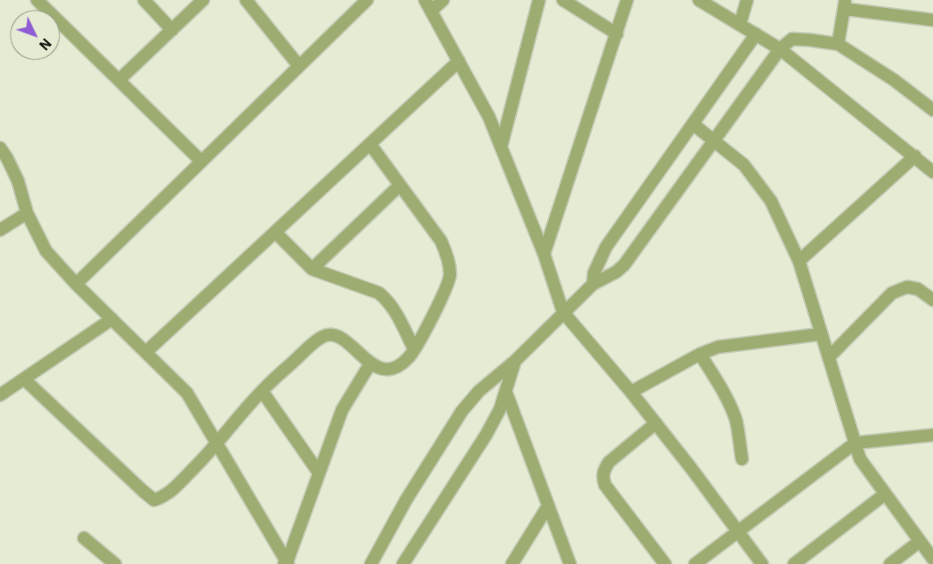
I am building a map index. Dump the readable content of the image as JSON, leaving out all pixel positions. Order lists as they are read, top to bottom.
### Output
{
  "north": "bottom right"
}
